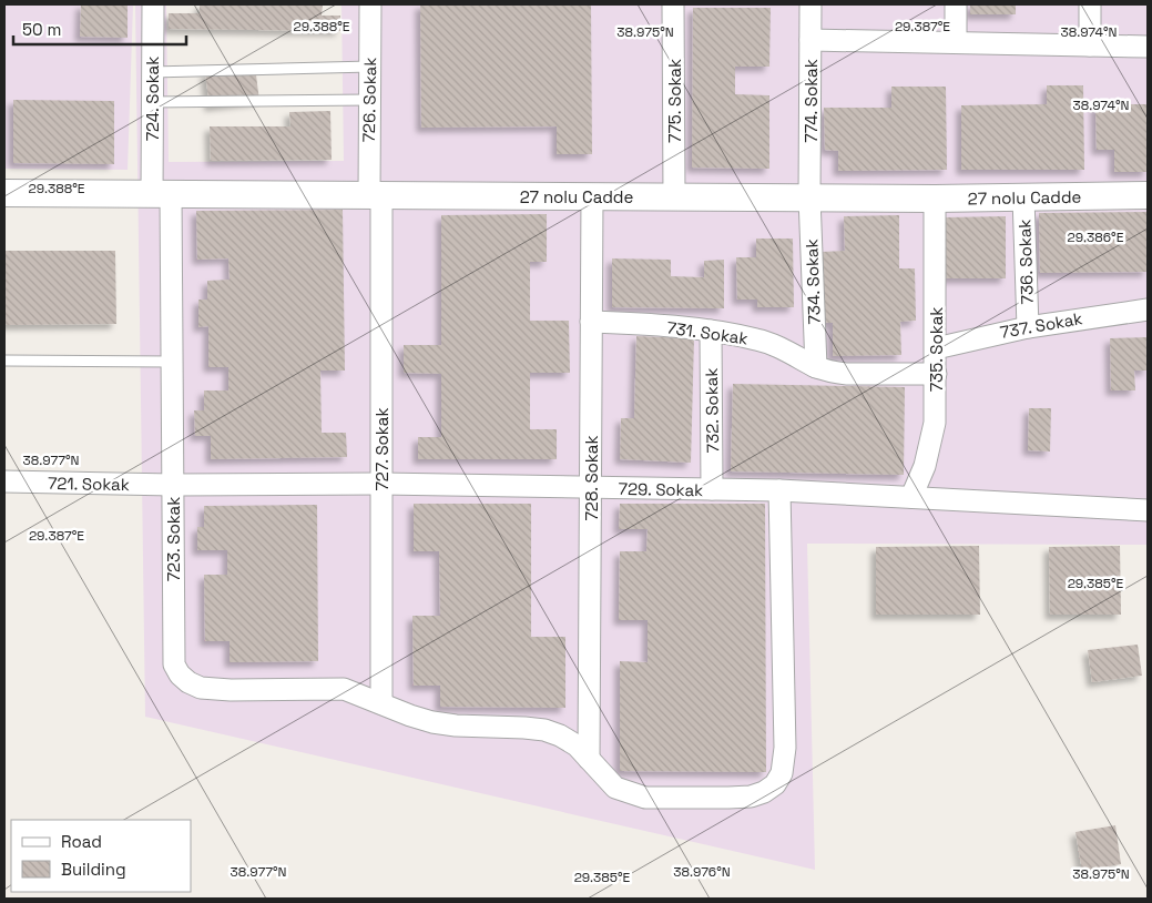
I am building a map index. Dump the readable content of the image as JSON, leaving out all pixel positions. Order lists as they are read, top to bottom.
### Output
{
  "streets": {
    "street": [
      "724. Sokak",
      "726. Sokak",
      "775. Sokak",
      "774. Sokak",
      "27 nolu Cadde",
      "736. Sokak",
      "734. Sokak",
      "737. Sokak",
      "731. Sokak",
      "735. Sokak",
      "732. Sokak",
      "727. Sokak",
      "728. Sokak",
      "721. Sokak",
      "729. Sokak",
      "723. Sokak"
    ]
  },
  "crossings": [
    ["724. Sokak", "27 nolu Cadde"],
    ["724. Sokak", "723. Sokak"],
    ["726. Sokak", "27 nolu Cadde"],
    ["726. Sokak", "727. Sokak"],
    ["775. Sokak", "27 nolu Cadde"],
    ["774. Sokak", "27 nolu Cadde"],
    ["774. Sokak", "734. Sokak"],
    ["27 nolu Cadde", "736. Sokak"],
    ["27 nolu Cadde", "734. Sokak"],
    ["27 nolu Cadde", "735. Sokak"],
    ["27 nolu Cadde", "727. Sokak"],
    ["27 nolu Cadde", "728. Sokak"],
    ["27 nolu Cadde", "723. Sokak"],
    ["736. Sokak", "737. Sokak"],
    ["734. Sokak", "731. Sokak"],
    ["737. Sokak", "735. Sokak"],
    ["731. Sokak", "735. Sokak"],
    ["731. Sokak", "732. Sokak"],
    ["731. Sokak", "728. Sokak"],
    ["735. Sokak", "729. Sokak"],
    ["732. Sokak", "729. Sokak"],
    ["727. Sokak", "729. Sokak"],
    ["727. Sokak", "723. Sokak"],
    ["728. Sokak", "729. Sokak"],
    ["728. Sokak", "723. Sokak"],
    ["721. Sokak", "729. Sokak"],
    ["721. Sokak", "723. Sokak"],
    ["729. Sokak", "723. Sokak"]
  ],
  "legend": ["Road", "Building"],
  "scale_bar": "50 m",
  "coordinates": [
    "29.388°E",
    "29.387°E",
    "38.975°N",
    "38.974°N",
    "29.386°E",
    "38.977°N",
    "29.385°E",
    "38.976°N"
  ]
}
